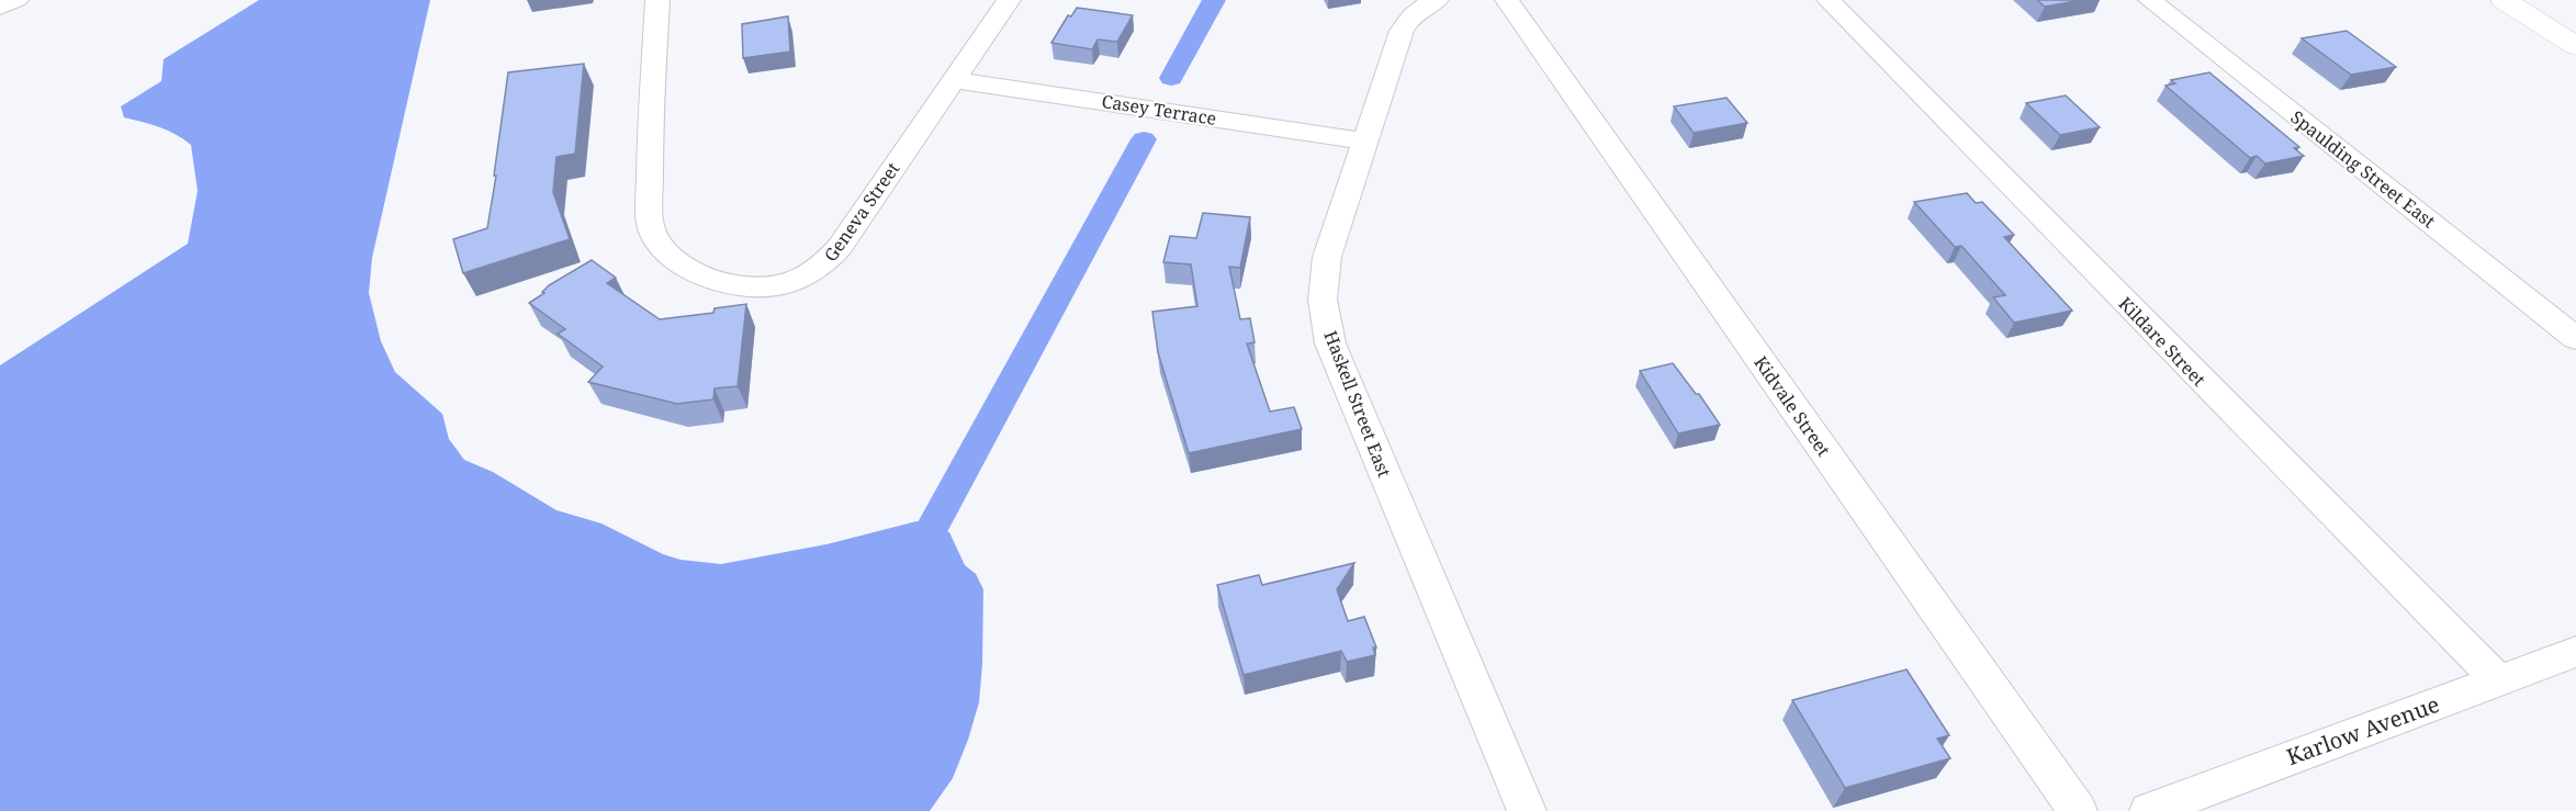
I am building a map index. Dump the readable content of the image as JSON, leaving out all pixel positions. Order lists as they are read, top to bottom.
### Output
{
  "streets": {
    "street": [
      "Casey Terrace",
      "Spaulding Street East",
      "Geneva Street",
      "Kildare Street",
      "Haskell Street East",
      "Kidvale Street",
      "Karlow Avenue"
    ]
  },
  "crossings": [
    ["Casey Terrace", "Geneva Street"],
    ["Casey Terrace", "Haskell Street East"],
    ["Kildare Street", "Karlow Avenue"]
  ]
}
